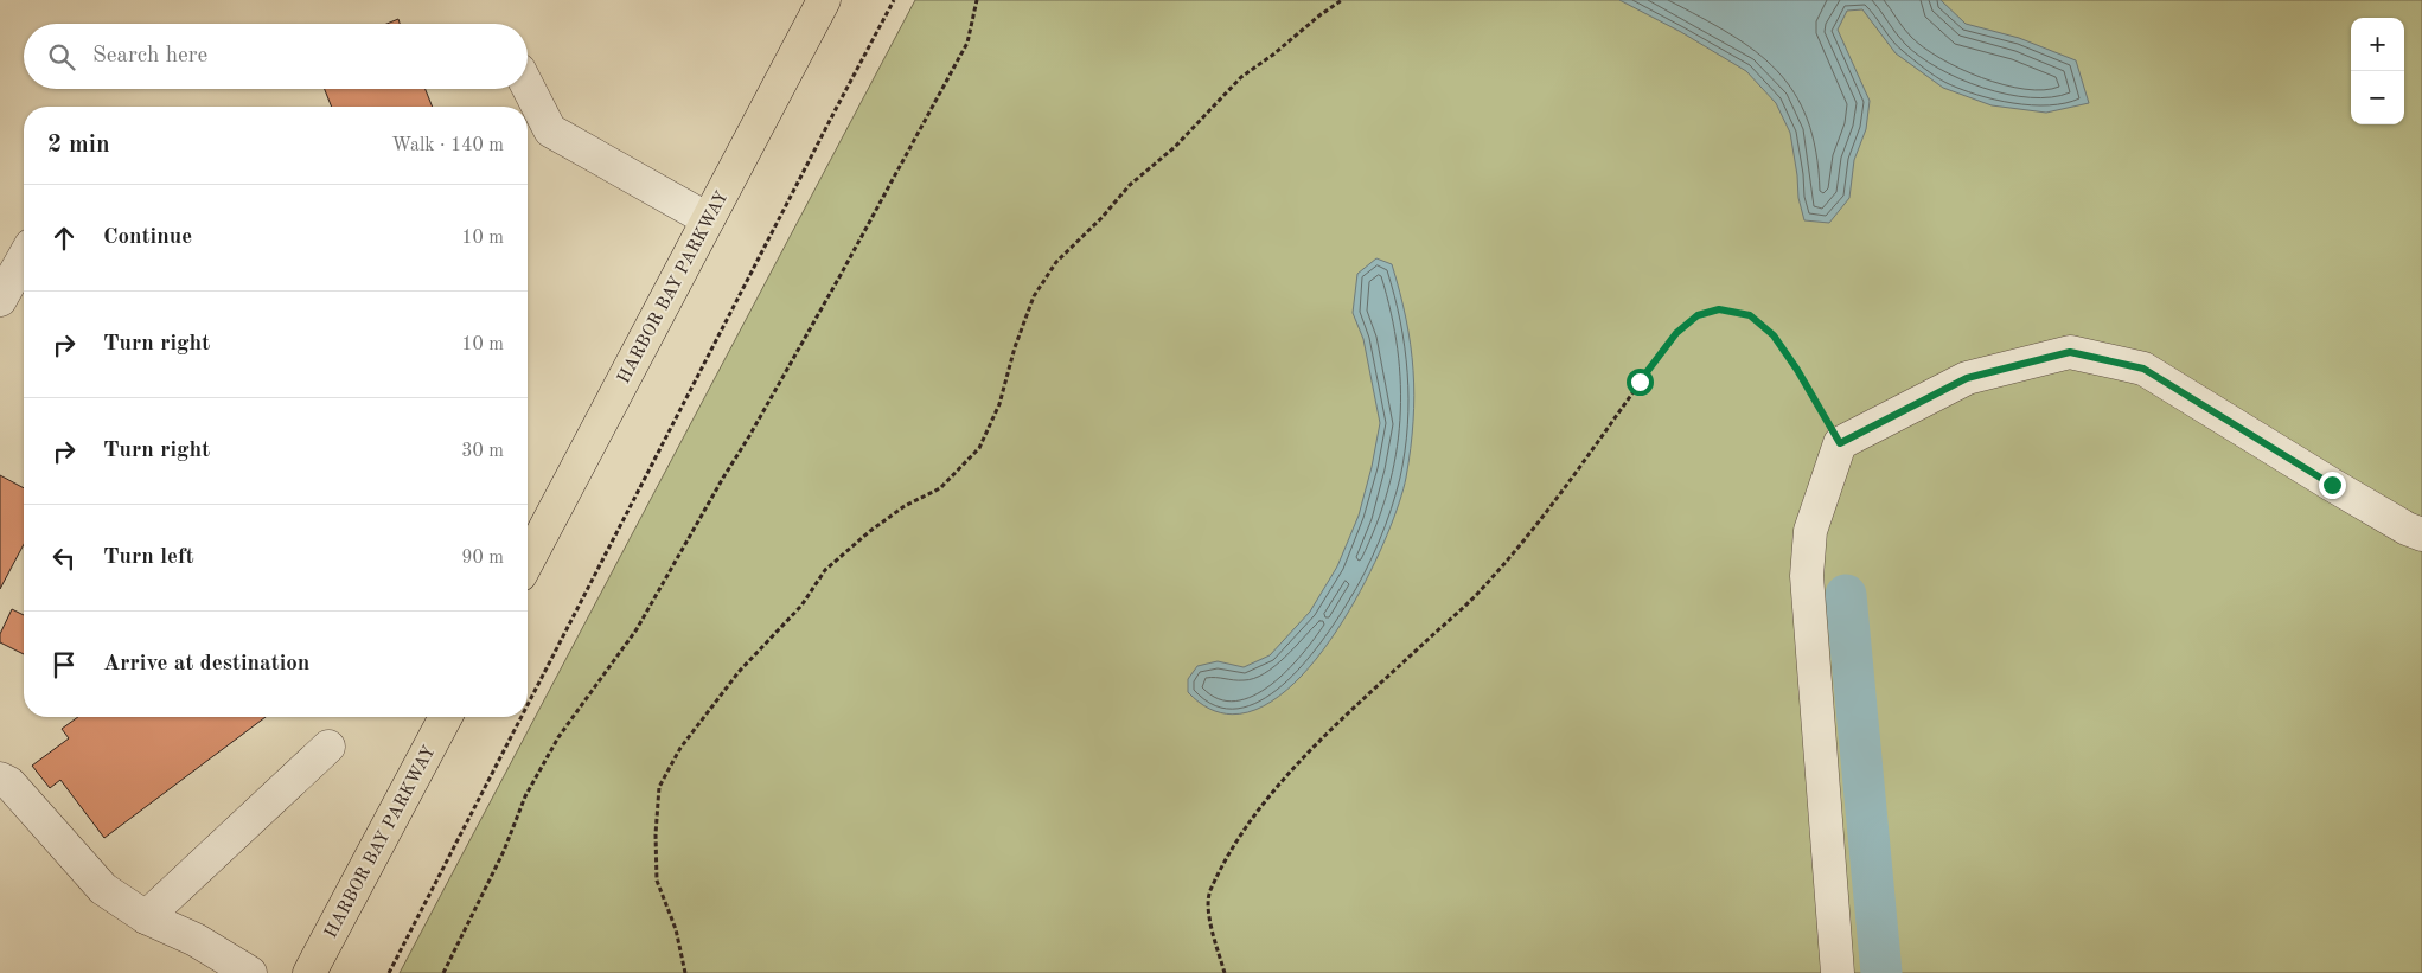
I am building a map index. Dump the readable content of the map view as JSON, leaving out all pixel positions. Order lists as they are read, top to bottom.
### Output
{
  "streets": {
    "main road": ["HARBOR BAY PARKWAY"]
  },
  "page": {
    "map_buttons": ["+", "−"],
    "search": "Search here",
    "heading": ["2 min", "Walk · 140 m"],
    "list": [
      ["Continue", "10 m"],
      ["Turn right", "10 m"],
      ["Turn right", "30 m"],
      ["Turn left", "90 m"],
      "Arrive at destination"
    ]
  }
}
